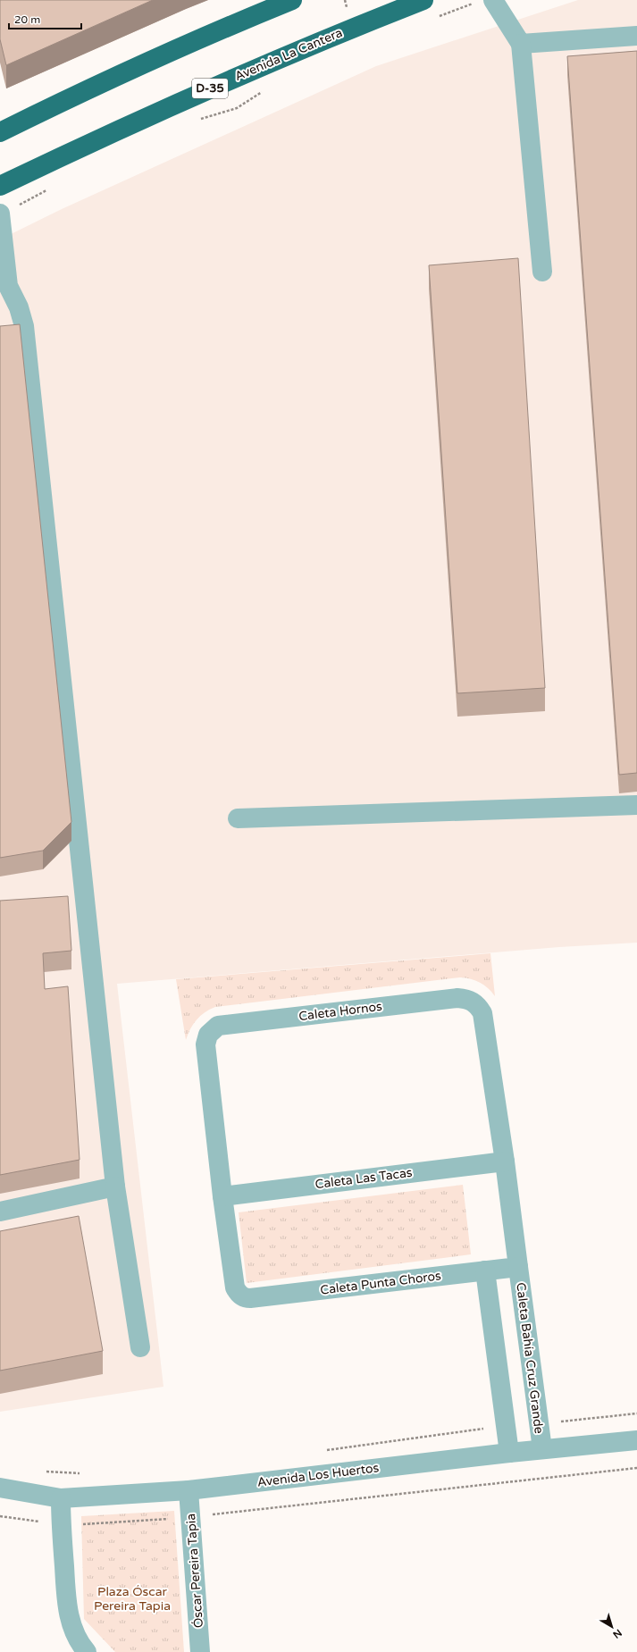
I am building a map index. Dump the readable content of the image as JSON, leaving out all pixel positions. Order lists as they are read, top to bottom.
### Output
{
  "streets": {
    "highway": ["Avenida La Cantera", "D-35"],
    "street": [
      "Caleta Hornos",
      "Caleta Las Tacas",
      "Caleta Punta Choros",
      "Caleta Bahía Cruz Grande",
      "Avenida Los Huertos",
      "Óscar Pereira Tapia"
    ]
  },
  "crossings": [
    ["Caleta Hornos", "Caleta Las Tacas"],
    ["Caleta Hornos", "Caleta Punta Choros"],
    ["Caleta Las Tacas", "Caleta Punta Choros"],
    ["Caleta Punta Choros", "Caleta Bahía Cruz Grande"],
    ["Caleta Bahía Cruz Grande", "Avenida Los Huertos"],
    ["Avenida Los Huertos", "Óscar Pereira Tapia"]
  ],
  "parks": ["Plaza Óscar Pereira Tapia"],
  "scale_bar": "20 m",
  "north": "bottom right"
}
